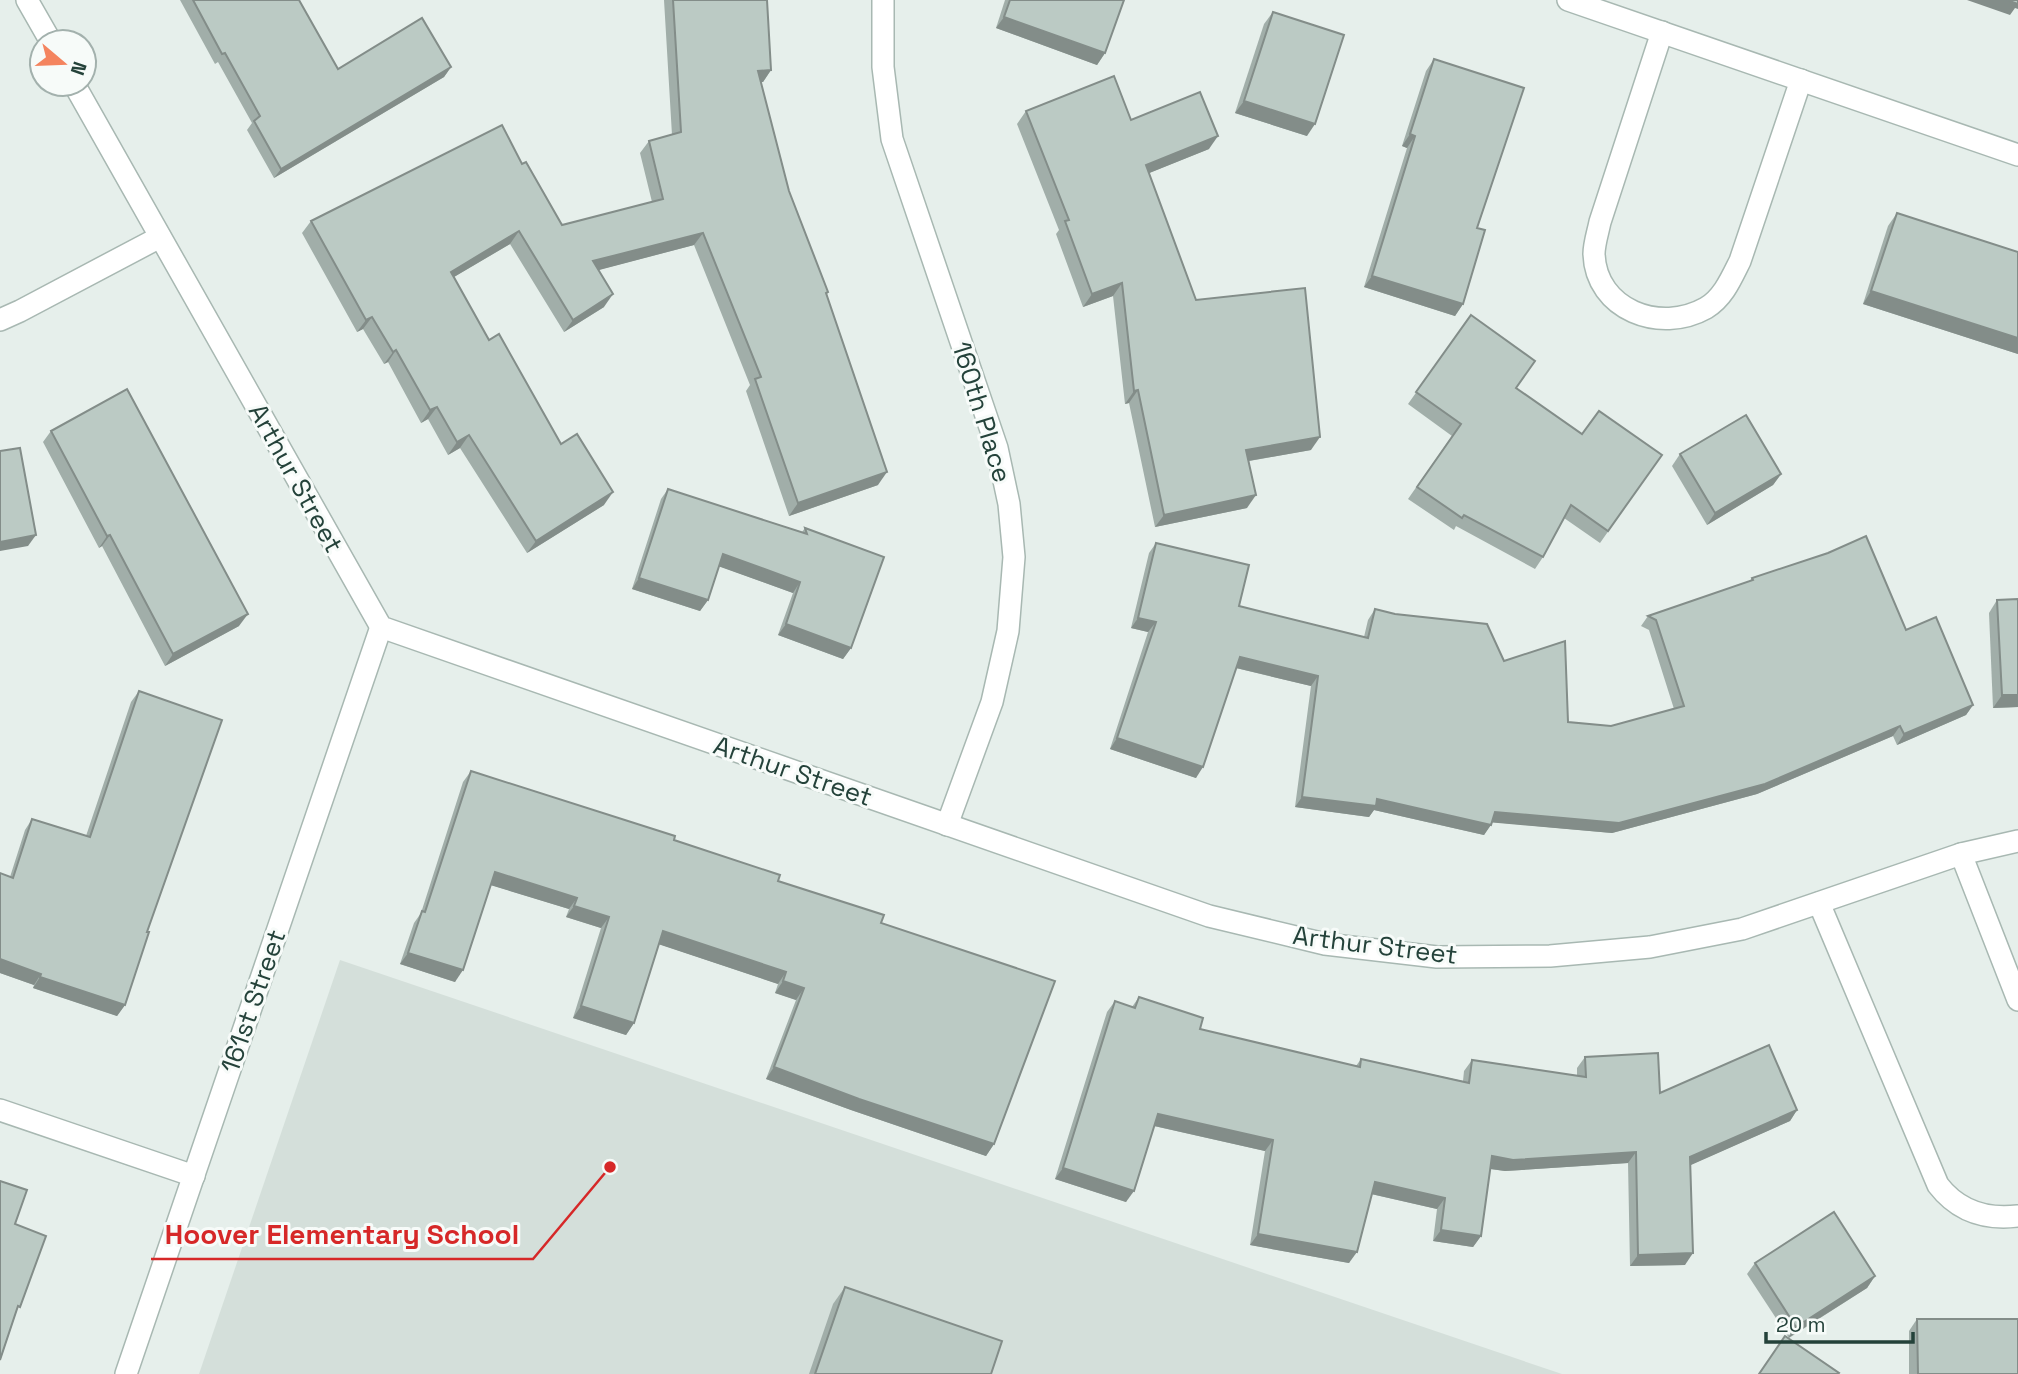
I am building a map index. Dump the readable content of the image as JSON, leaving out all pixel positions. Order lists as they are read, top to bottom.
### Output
{
  "streets": {
    "street": ["160th Place", "Arthur Street", "161st Street"]
  },
  "crossings": [
    ["160th Place", "Arthur Street"],
    ["Arthur Street", "161st Street"]
  ],
  "places": ["Hoover Elementary School"],
  "scale_bar": "20 m",
  "north": "right"
}
